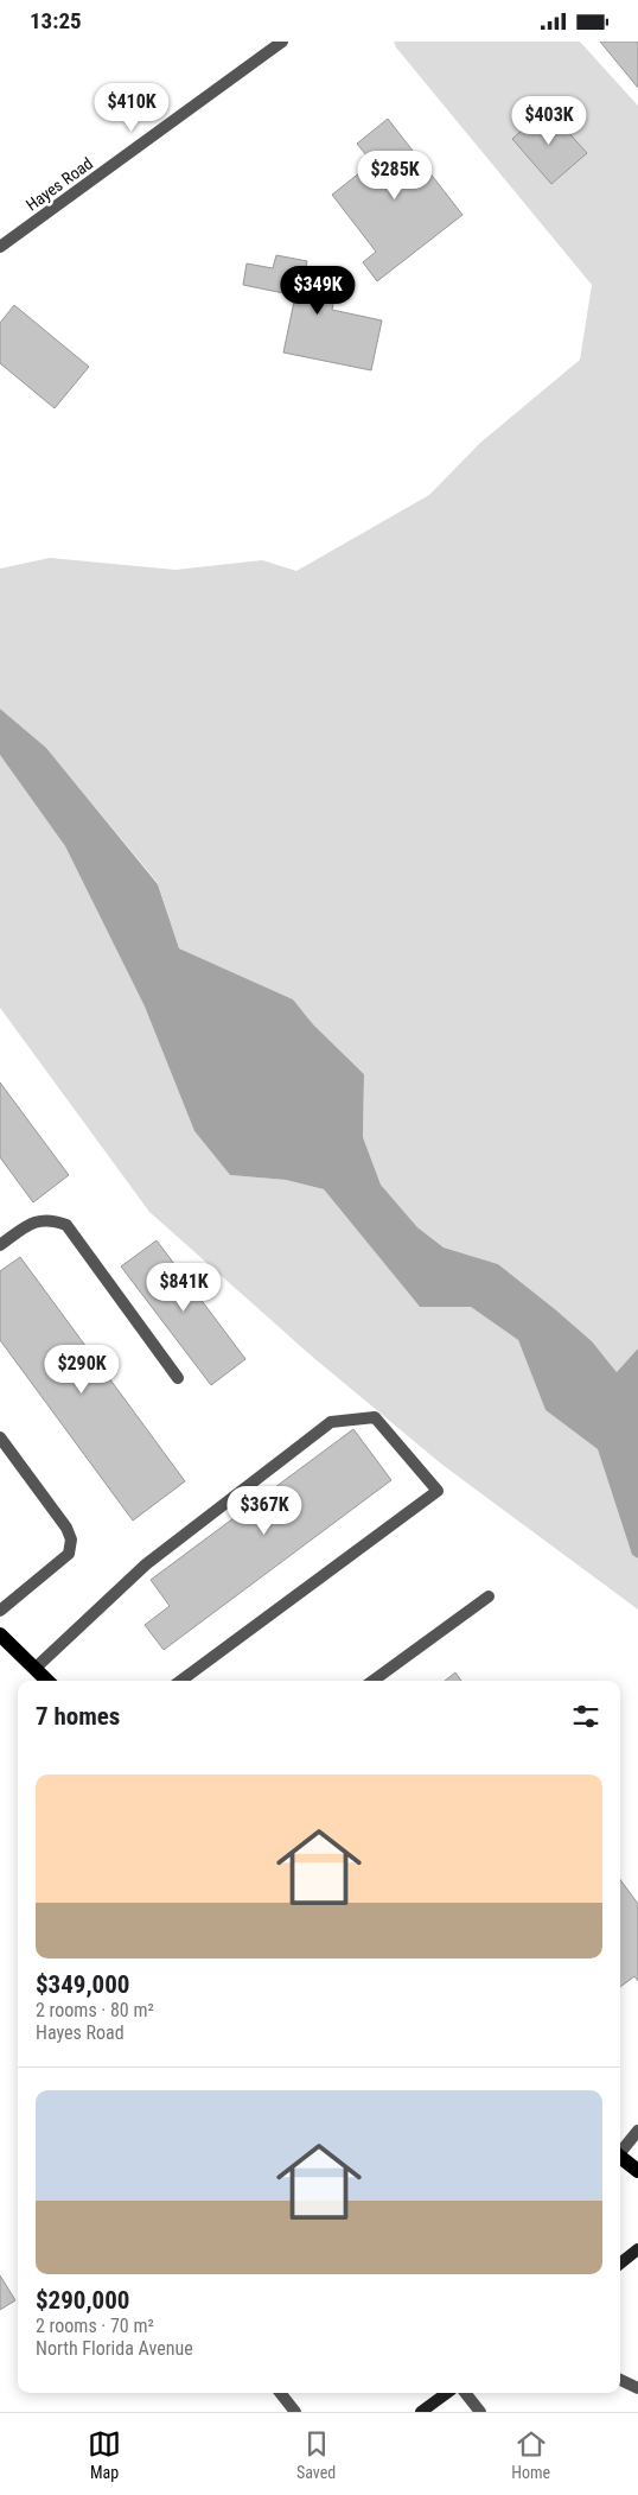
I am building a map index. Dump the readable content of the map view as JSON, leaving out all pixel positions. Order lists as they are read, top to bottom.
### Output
{
  "streets": {
    "street": ["Hayes Road"]
  },
  "page": {
    "status": "13:25",
    "price": [
      "$410K",
      "$403K",
      "$285K",
      "$349K",
      "$841K",
      "$290K",
      "$367K"
    ],
    "heading": "7 homes",
    "list": [
      {
        "name": "$349,000",
        "note": "2 rooms · 80 m² · Hayes Road"
      },
      {
        "name": "$290,000",
        "note": "2 rooms · 70 m² · North Florida Avenue"
      }
    ],
    "tabs": ["Map", "Saved", "Home"]
  }
}
